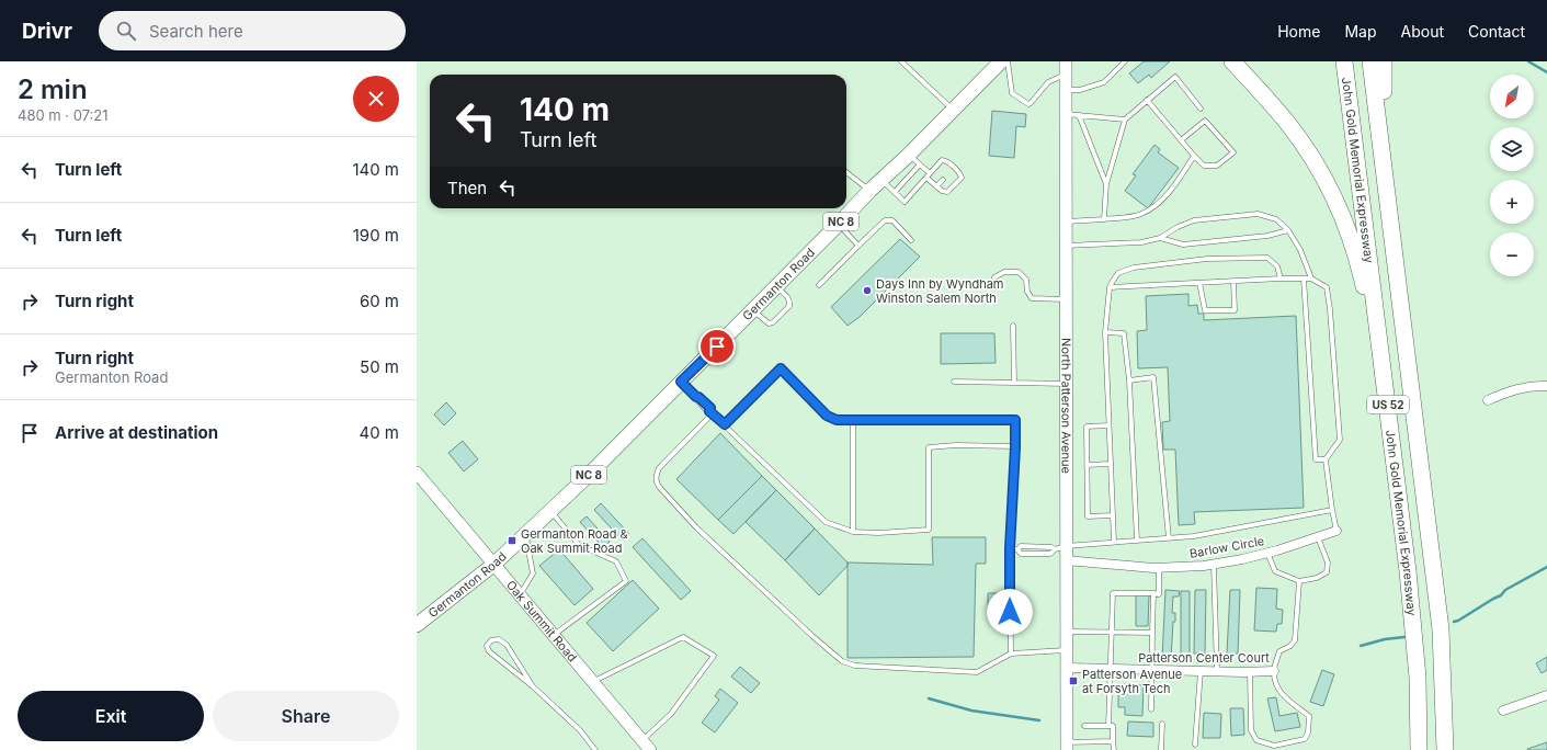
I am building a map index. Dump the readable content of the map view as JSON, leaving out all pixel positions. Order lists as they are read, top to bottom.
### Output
{
  "streets": {
    "highway": ["John Gold Memorial Expressway", "US 52"],
    "main road": [
      "NC 8",
      "Germanton Road",
      "North Patterson Avenue",
      "Oak Summit Road"
    ],
    "street": ["Barlow Circle", "Patterson Center Court"]
  },
  "crossings": [
    ["Germanton Road", "Oak Summit Road"],
    ["North Patterson Avenue", "Barlow Circle"],
    ["North Patterson Avenue", "Patterson Center Court"]
  ],
  "places": {
    "other": ["Days Inn by Wyndham Winston Salem North"],
    "transit": ["Germanton Road & Oak Summit Road", "Patterson Avenue at Forsyth Tech"]
  },
  "north": "bottom left",
  "page": {
    "header": "Drivr",
    "search": "Search here",
    "nav": [
      "Home",
      "Map",
      "About",
      "Contact"
    ],
    "heading": ["2 min", "480 m · 07:21"],
    "map_buttons": ["+", "−"],
    "turn": ["140 m", "Turn left"],
    "list": [
      {
        "name": "Turn left",
        "value": "140 m"
      },
      {
        "name": "Turn left",
        "value": "190 m"
      },
      {
        "name": "Turn right",
        "value": "60 m"
      },
      {
        "name": "Turn right",
        "note": "Germanton Road",
        "value": "50 m"
      },
      {
        "name": "Arrive at destination",
        "value": "40 m"
      }
    ],
    "then": "Then",
    "buttons": ["Exit", "Share"]
  }
}
